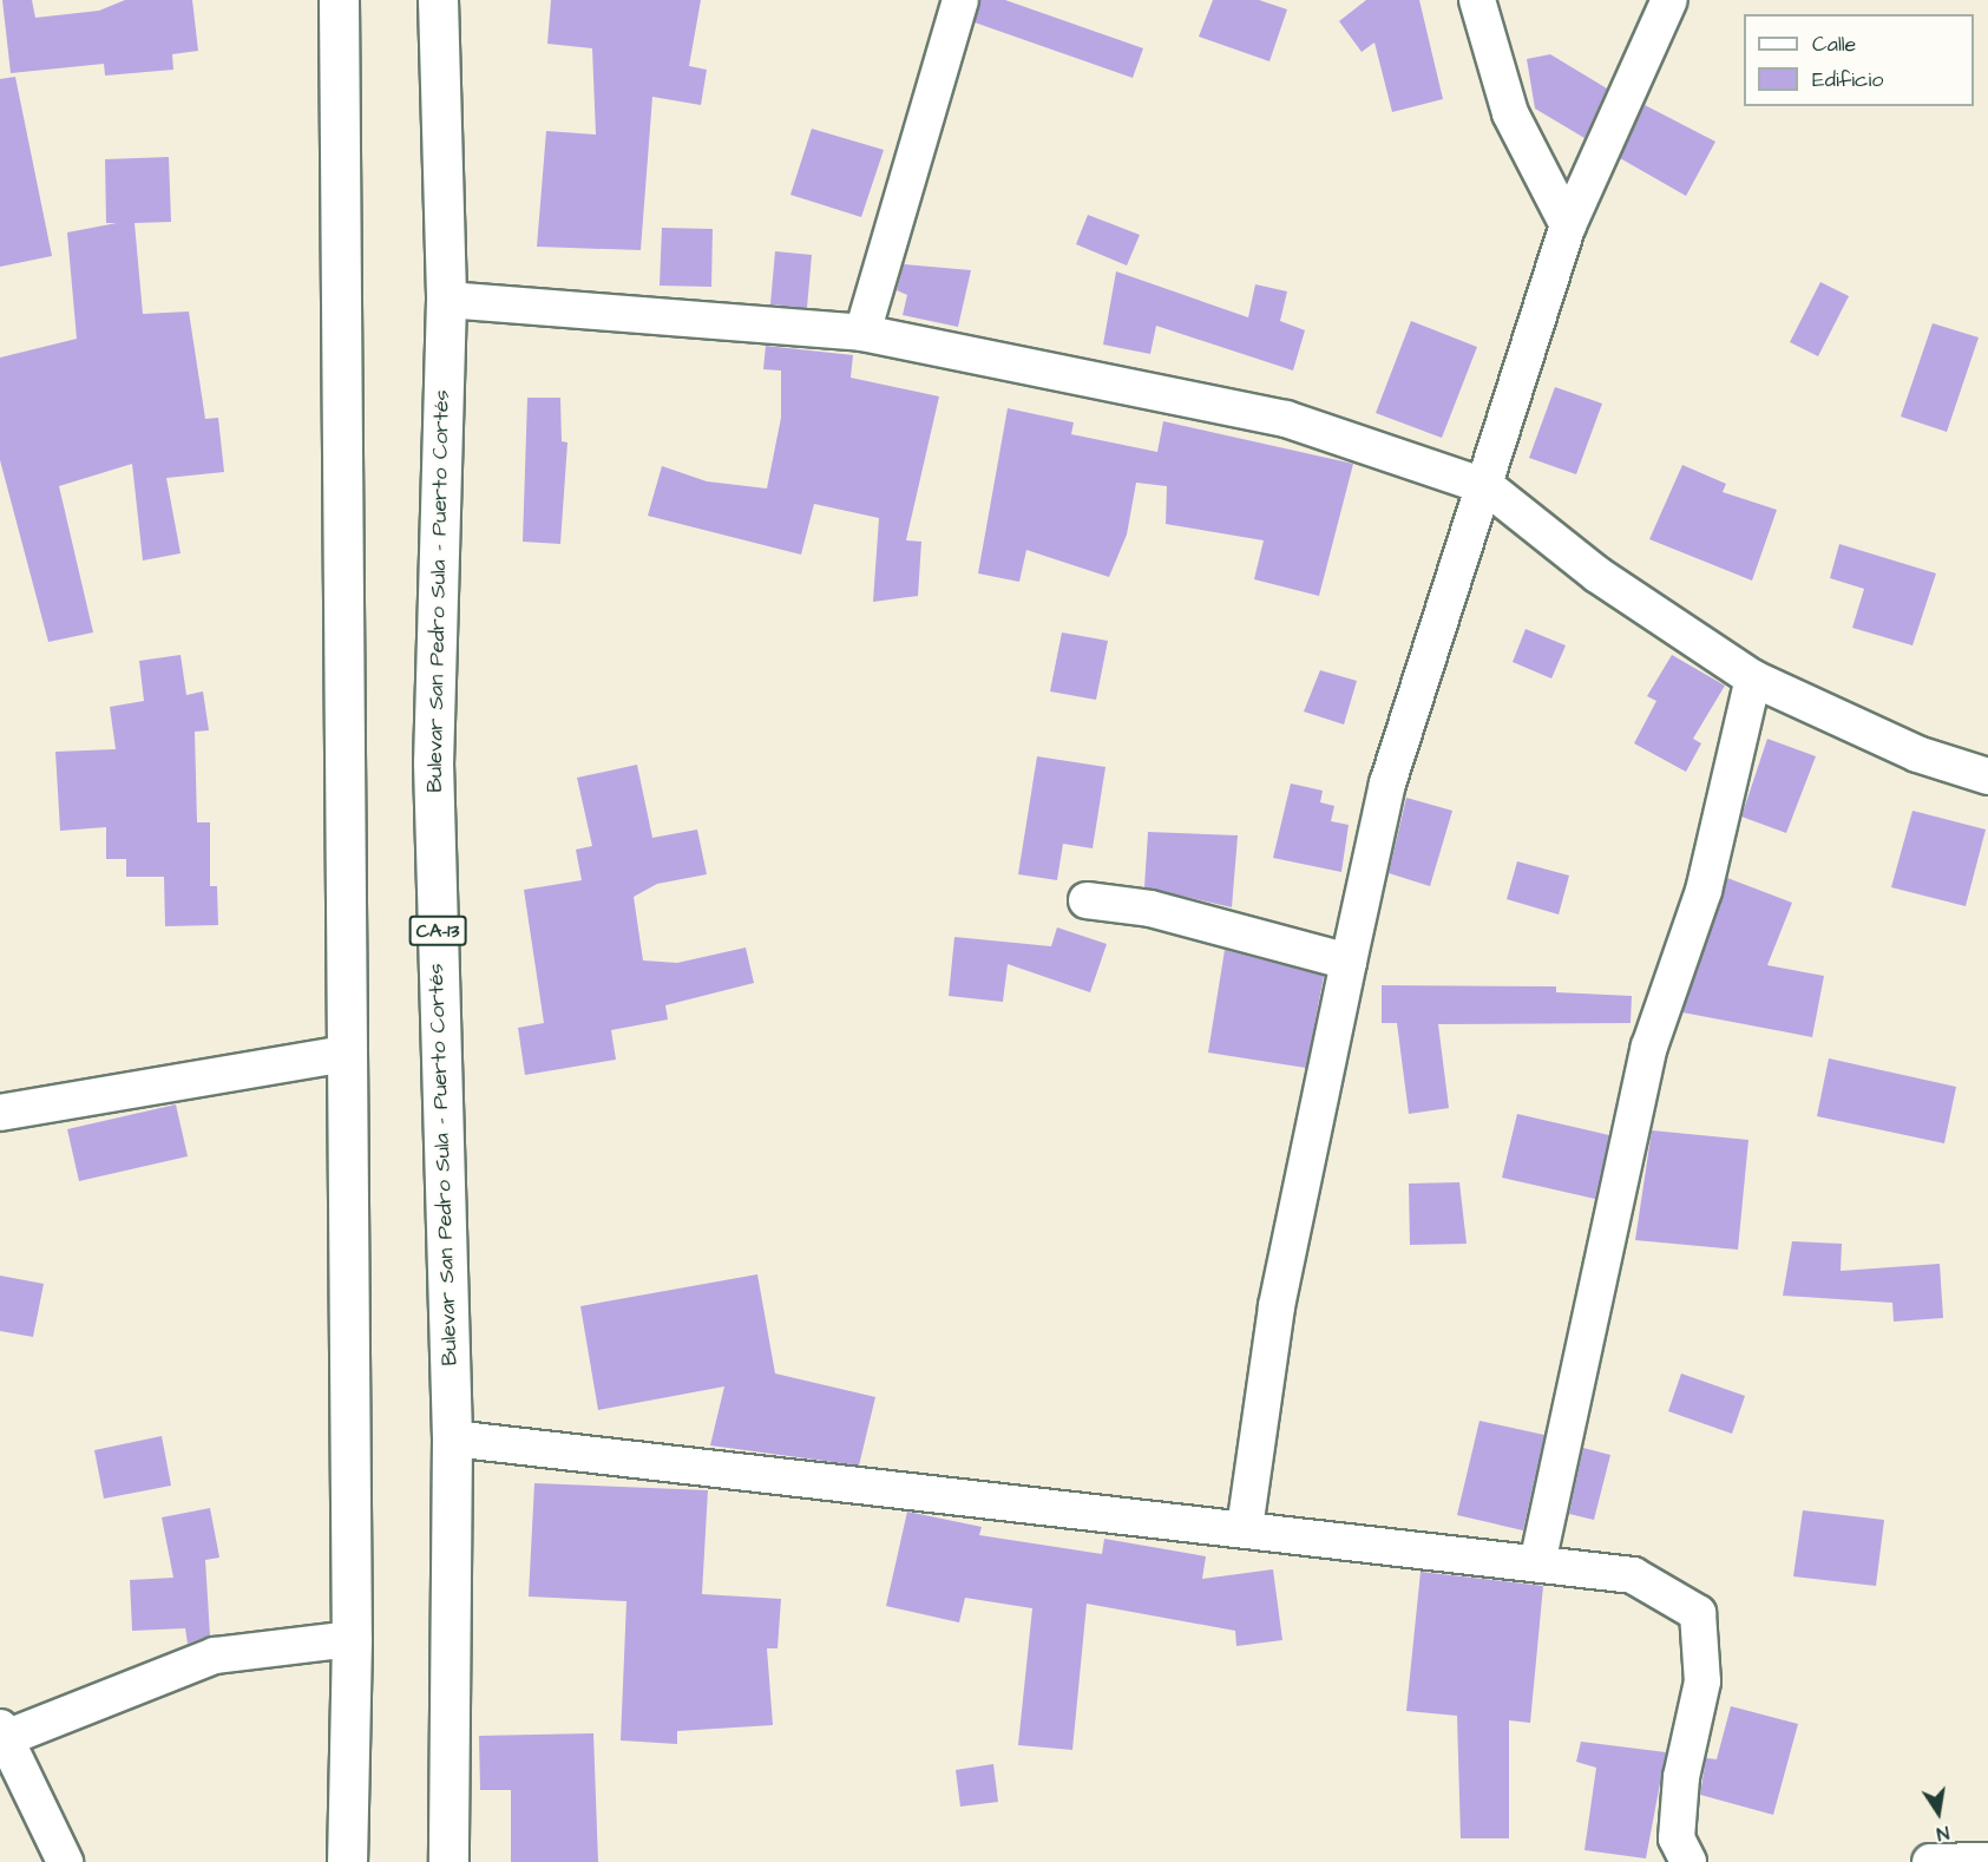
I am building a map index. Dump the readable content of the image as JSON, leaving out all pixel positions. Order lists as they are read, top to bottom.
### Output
{
  "streets": {
    "highway": ["Bulevar San Pedro Sula - Puerto Cortés", "CA-13"]
  },
  "legend": ["Calle", "Edificio"],
  "north": "bottom"
}
